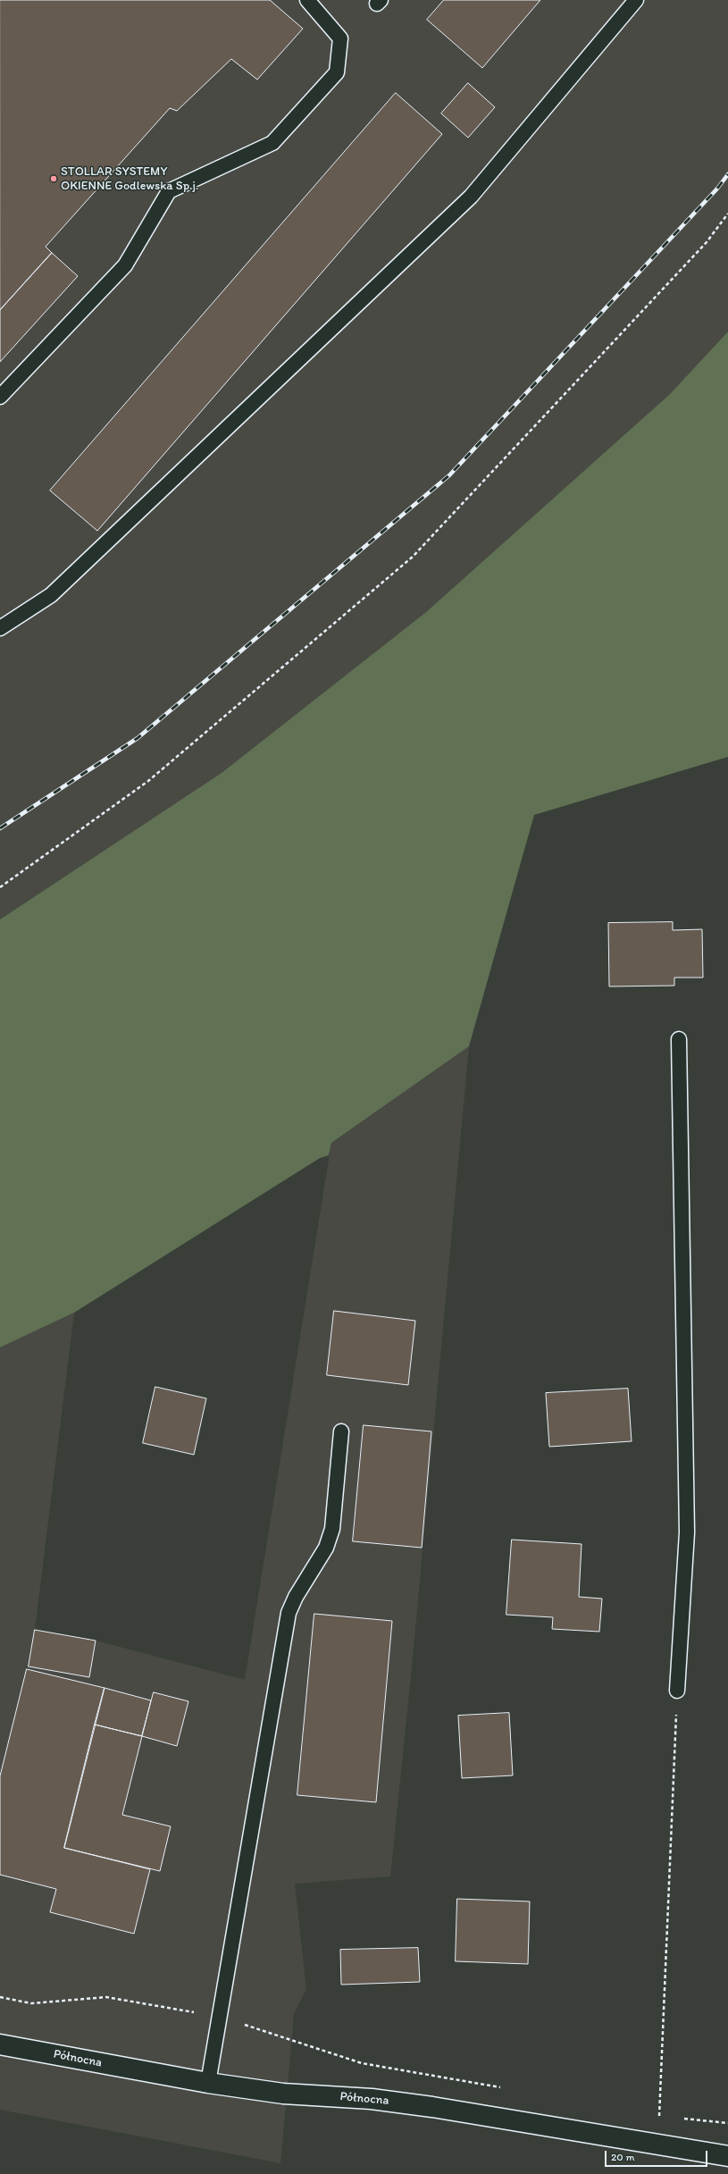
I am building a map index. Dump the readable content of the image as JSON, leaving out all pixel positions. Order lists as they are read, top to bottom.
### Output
{
  "streets": {
    "street": ["Północna"]
  },
  "places": ["STOLLAR SYSTEMY OKIENNE Godlewska Sp.j."],
  "scale_bar": "20 m"
}
